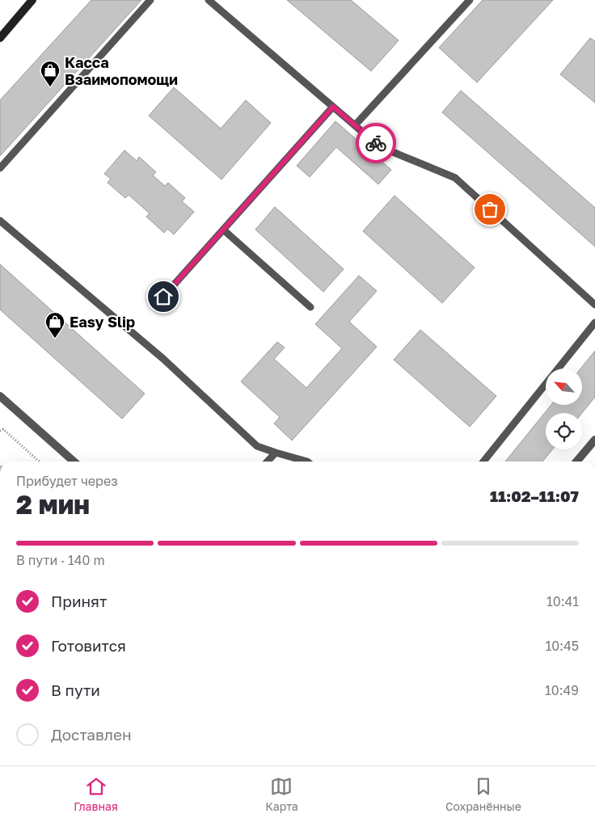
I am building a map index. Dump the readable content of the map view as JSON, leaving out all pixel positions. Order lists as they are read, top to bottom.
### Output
{
  "places": {
    "shop": ["Касса Взаимопомощи", "Easy Slip"]
  },
  "north": "top left",
  "page": {
    "heading": ["2 мин", "Прибудет через", "11:02–11:07"],
    "bar": "В пути · 140 m",
    "list": [
      ["Принят", "10:41"],
      ["Готовится", "10:45"],
      ["В пути", "10:49"],
      "Доставлен"
    ],
    "tabs": ["Главная", "Карта", "Сохранённые"]
  }
}
